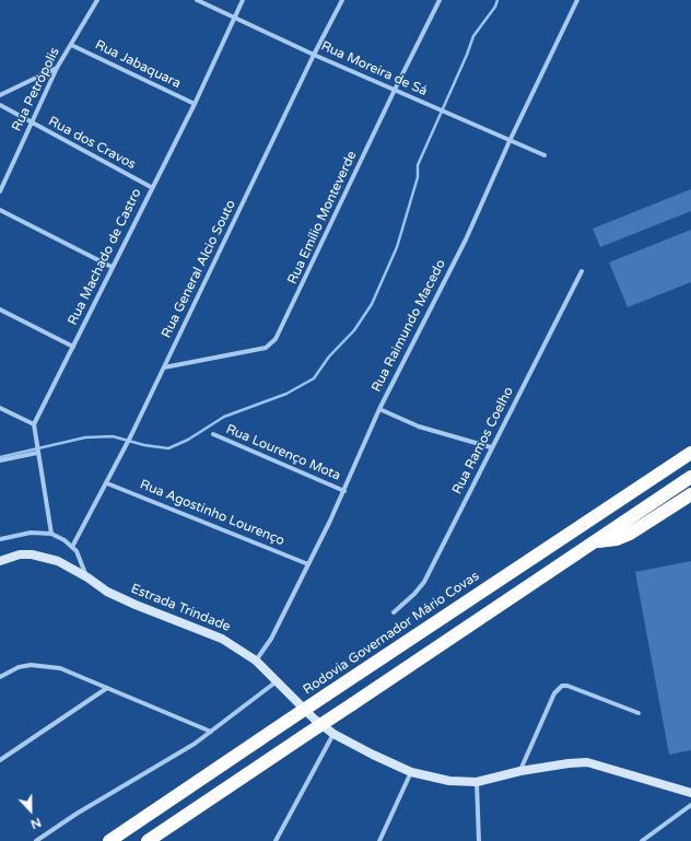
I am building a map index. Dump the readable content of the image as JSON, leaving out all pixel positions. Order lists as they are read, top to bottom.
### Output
{
  "streets": {
    "highway": ["Rodovia Governador Mário Covas"],
    "street": [
      "Rua Jabaquara",
      "Rua Moreira de Sá",
      "Rua Petrópolis",
      "Rua dos Cravos",
      "Rua Emílio Monteverde",
      "Rua Machado de Castro",
      "Rua General Alcio Souto",
      "Rua Raimundo Macedo",
      "Rua Ramos Coelho",
      "Rua Lourenço Mota",
      "Rua Agostinho Lourenço",
      "Estrada Trindade"
    ]
  },
  "crossings": [
    ["Rua Jabaquara", "Rua Petrópolis"],
    ["Rua Jabaquara", "Rua Machado de Castro"],
    ["Rua Moreira de Sá", "Rua Emílio Monteverde"],
    ["Rua Moreira de Sá", "Rua Machado de Castro"],
    ["Rua Moreira de Sá", "Rua General Alcio Souto"],
    ["Rua Moreira de Sá", "Rua Raimundo Macedo"],
    ["Rua Petrópolis", "Rua dos Cravos"],
    ["Rua dos Cravos", "Rua Machado de Castro"],
    ["Rua Emílio Monteverde", "Rua General Alcio Souto"],
    ["Rua General Alcio Souto", "Rua Agostinho Lourenço"],
    ["Rua Raimundo Macedo", "Rua Lourenço Mota"],
    ["Rua Raimundo Macedo", "Rua Agostinho Lourenço"],
    ["Rua Raimundo Macedo", "Estrada Trindade"]
  ],
  "north": "bottom"
}
